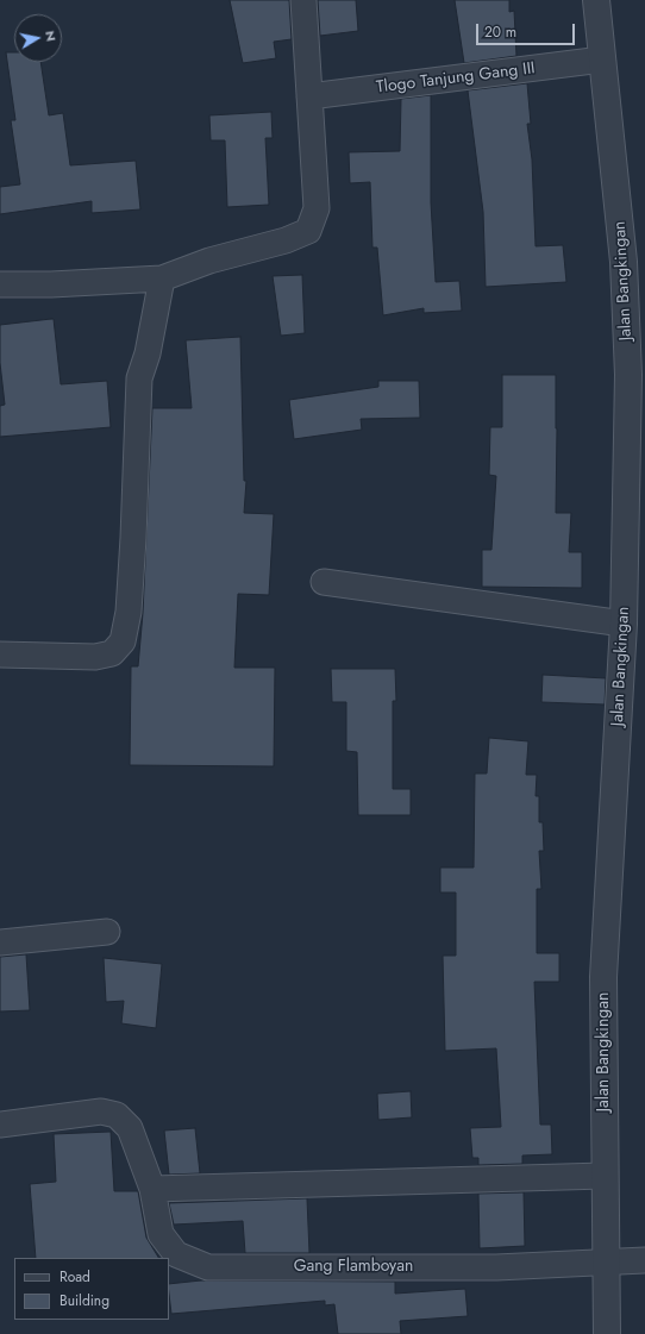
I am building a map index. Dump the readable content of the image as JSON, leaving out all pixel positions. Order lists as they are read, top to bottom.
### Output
{
  "streets": {
    "street": ["Tlogo Tanjung Gang III", "Jalan Bangkingan", "Gang Flamboyan"]
  },
  "crossings": [
    ["Tlogo Tanjung Gang III", "Jalan Bangkingan"],
    ["Jalan Bangkingan", "Gang Flamboyan"]
  ],
  "legend": ["Road", "Building"],
  "scale_bar": "20 m",
  "north": "right"
}
